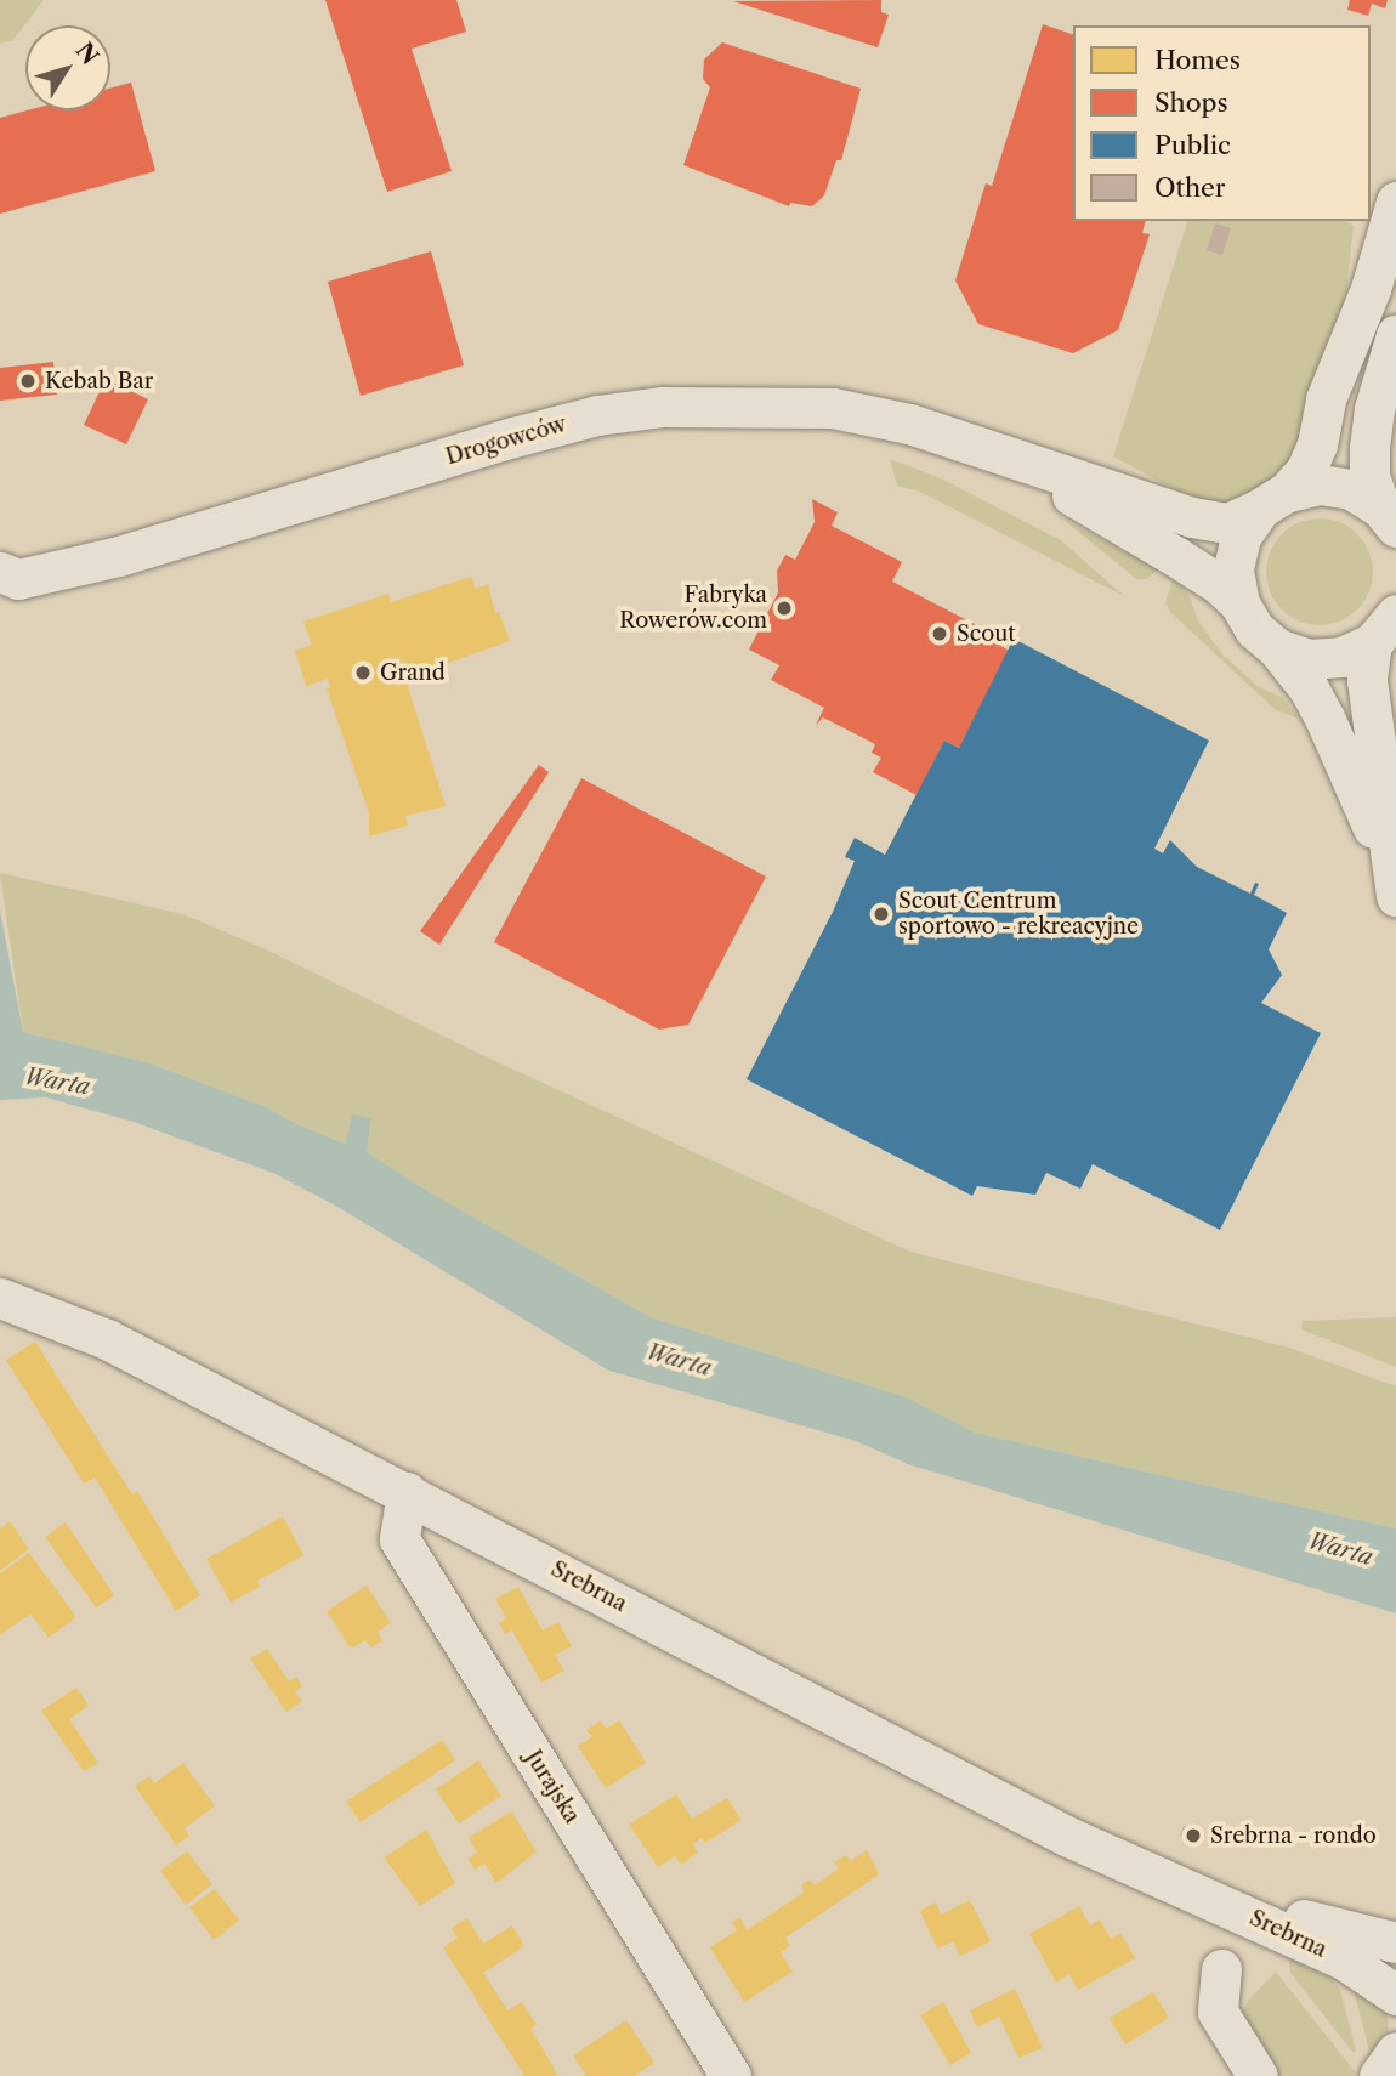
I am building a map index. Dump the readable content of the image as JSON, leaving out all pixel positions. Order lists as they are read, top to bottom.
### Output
{
  "streets": {
    "street": ["Drogowców", "Srebrna", "Jurajska"]
  },
  "crossings": [
    ["Srebrna", "Jurajska"]
  ],
  "water": ["Warta"],
  "places": [
    "Kebab Bar",
    "Fabryka Rowerów.com",
    "Scout",
    "Grand",
    "Scout Centrum sportowo - rekreacyjne",
    "Srebrna - rondo"
  ],
  "legend": [
    "Homes",
    "Shops",
    "Public",
    "Other"
  ],
  "north": "top right"
}
